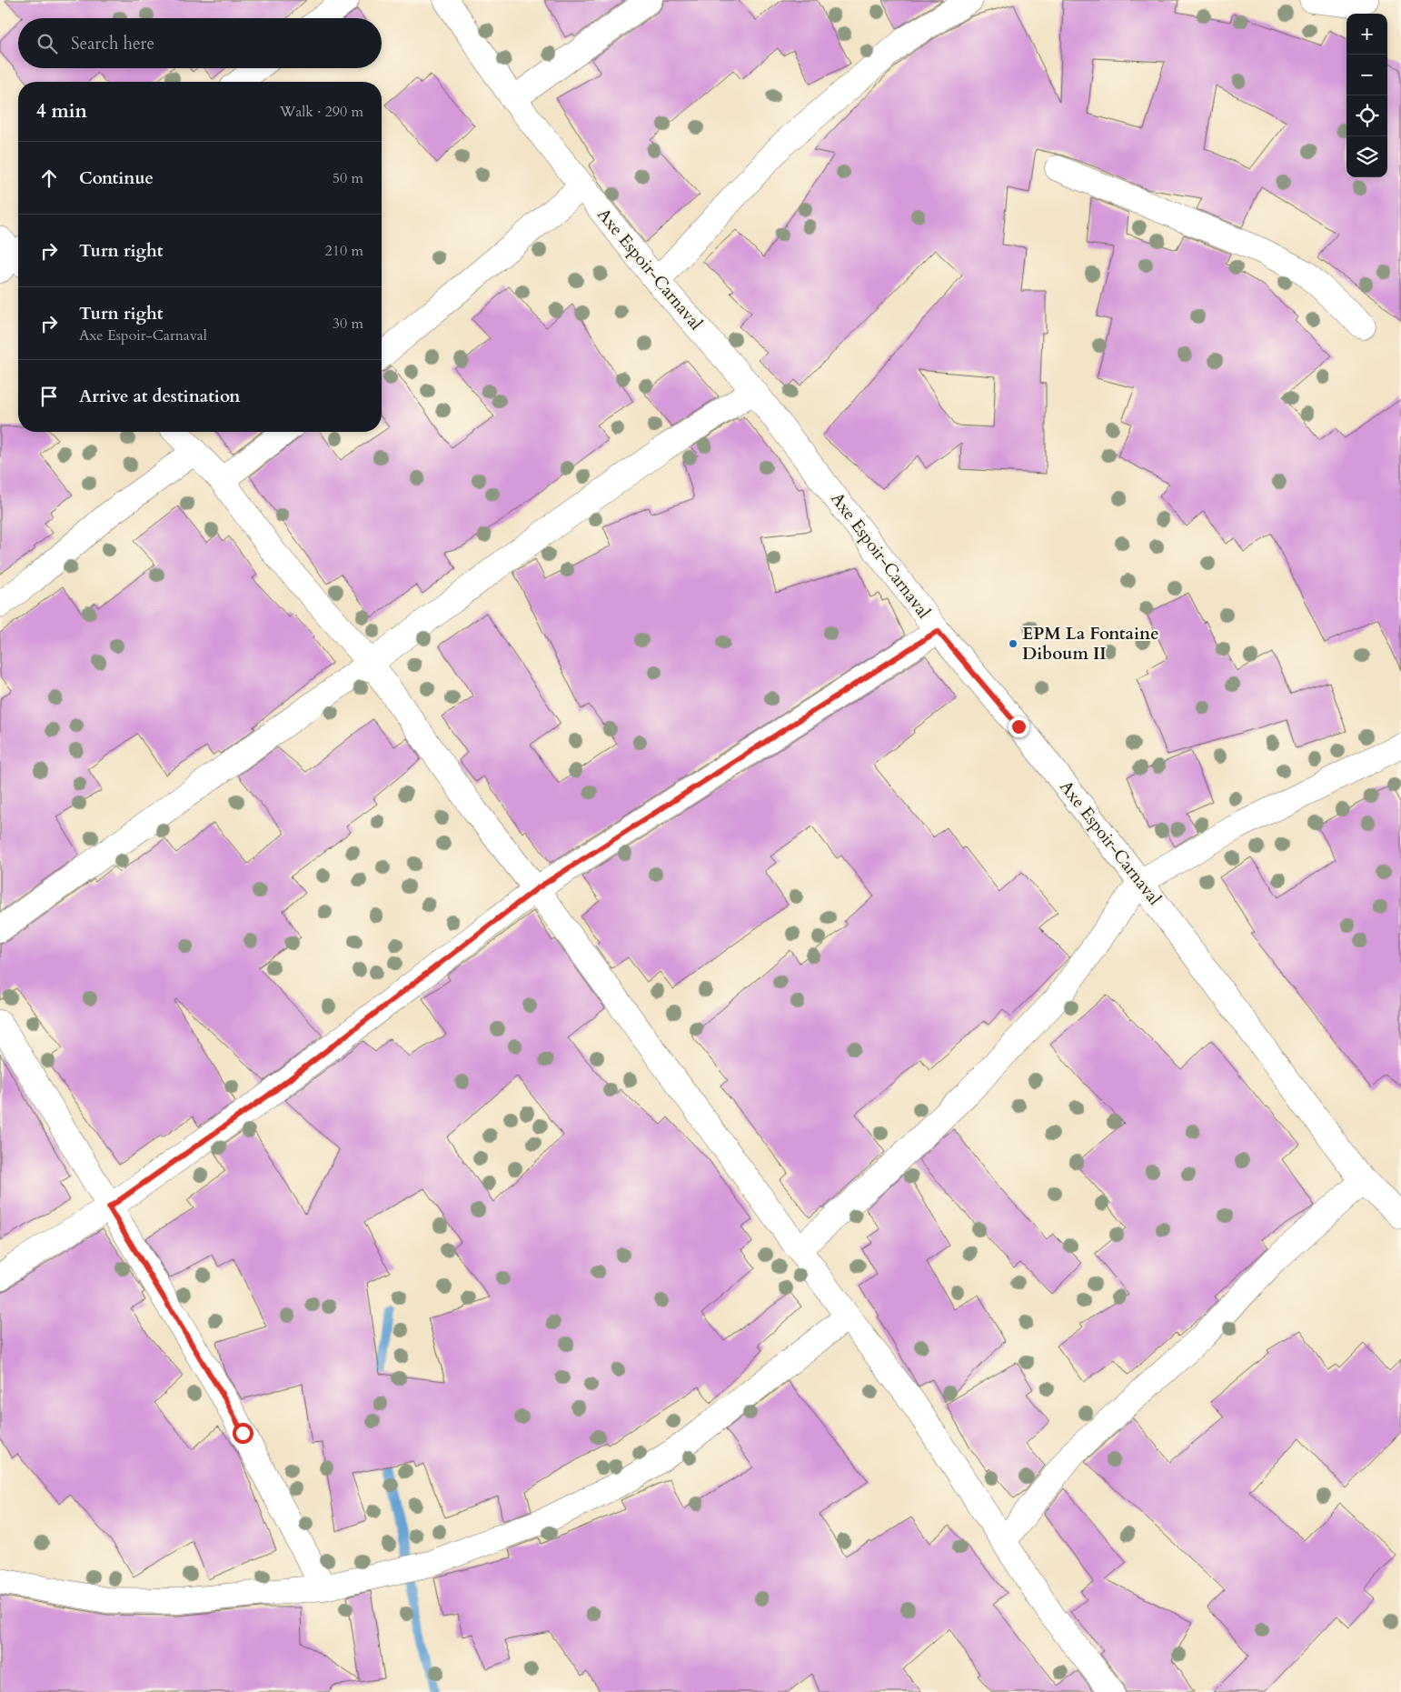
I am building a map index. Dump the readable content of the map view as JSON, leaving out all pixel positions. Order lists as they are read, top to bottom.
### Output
{
  "streets": {
    "street": ["Axe Espoir-Carnaval"]
  },
  "places": ["EPM La Fontaine Diboum II"],
  "page": {
    "map_buttons": ["+", "−"],
    "search": "Search here",
    "heading": ["4 min", "Walk · 290 m"],
    "list": [
      ["Continue", "50 m"],
      ["Turn right", "210 m"],
      ["Turn right", "Axe Espoir-Carnaval", "30 m"],
      "Arrive at destination"
    ]
  }
}
